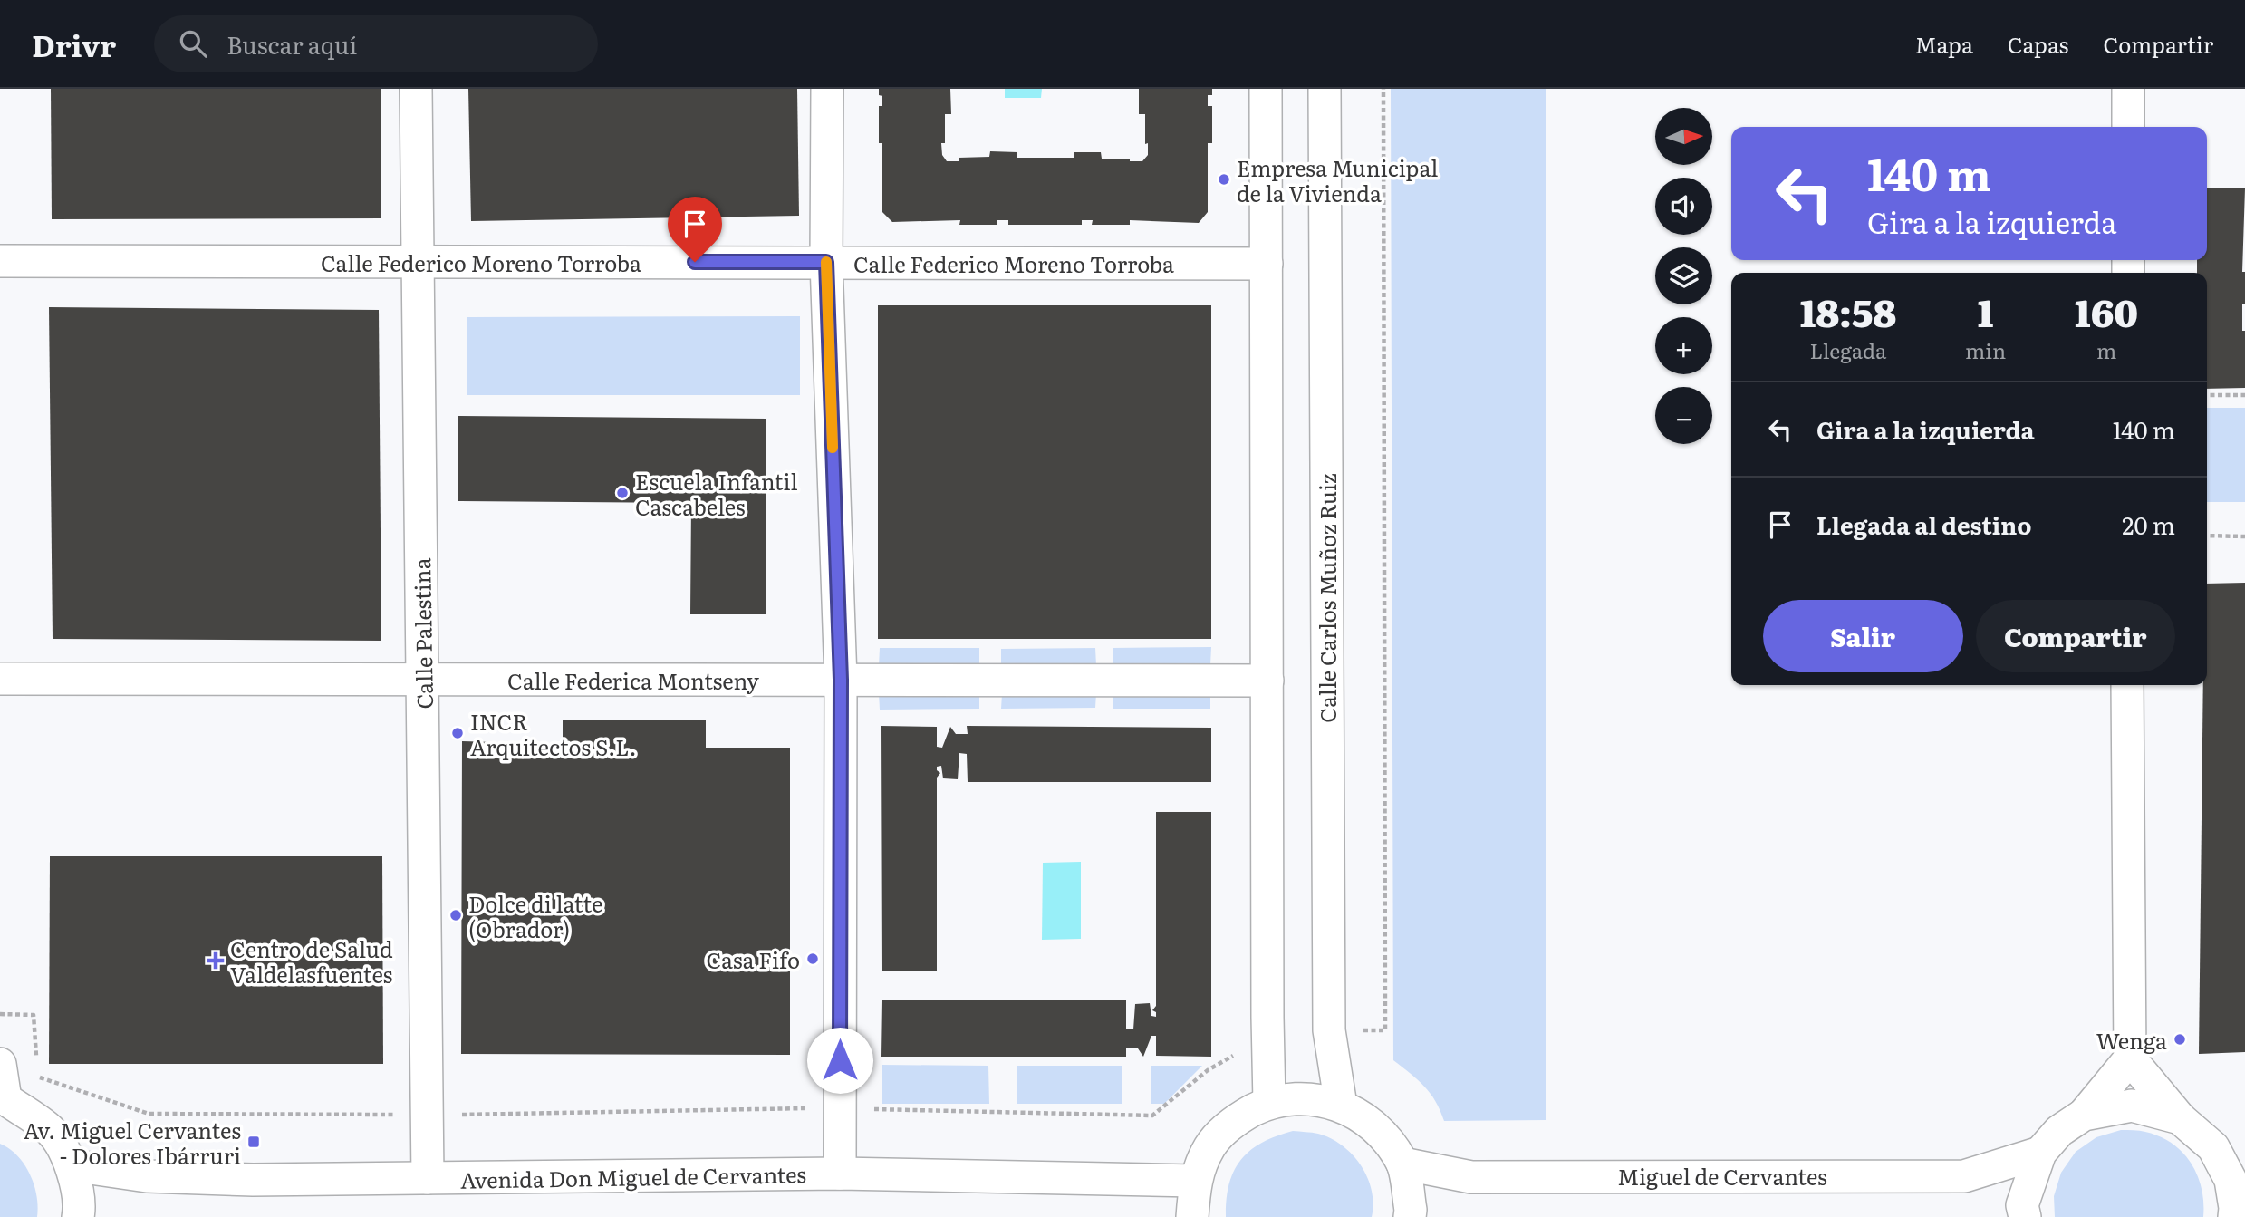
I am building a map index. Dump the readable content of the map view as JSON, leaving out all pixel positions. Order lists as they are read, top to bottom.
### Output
{
  "streets": {
    "street": [
      "Calle Federico Moreno Torroba",
      "Calle Carlos Muñoz Ruiz",
      "Calle Palestina",
      "Calle Federica Montseny",
      "Miguel de Cervantes",
      "Avenida Don Miguel de Cervantes"
    ]
  },
  "crossings": [
    ["Calle Federico Moreno Torroba", "Calle Palestina"],
    ["Calle Palestina", "Calle Federica Montseny"],
    ["Calle Palestina", "Avenida Don Miguel de Cervantes"]
  ],
  "places": {
    "other": [
      "Empresa Municipal de la Vivienda",
      "Escuela Infantil Cascabeles",
      "INCR Arquitectos S.L.",
      "Dolce di latte (Obrador)",
      "Casa Fifo",
      "Wenga"
    ],
    "health": ["Centro de Salud Valdelasfuentes"],
    "transit": ["Av. Miguel Cervantes - Dolores Ibárruri"]
  },
  "north": "right",
  "page": {
    "header": "Drivr",
    "search": "Buscar aquí",
    "nav": ["Mapa", "Capas", "Compartir"],
    "map_buttons": ["+", "−"],
    "turn": ["140 m", "Gira a la izquierda"],
    "eta": [
      "18:58",
      "Llegada",
      "1",
      "min",
      "160",
      "m"
    ],
    "list": [
      {
        "name": "Gira a la izquierda",
        "value": "140 m"
      },
      {
        "name": "Llegada al destino",
        "value": "20 m"
      }
    ],
    "buttons": ["Salir", "Compartir"]
  }
}
